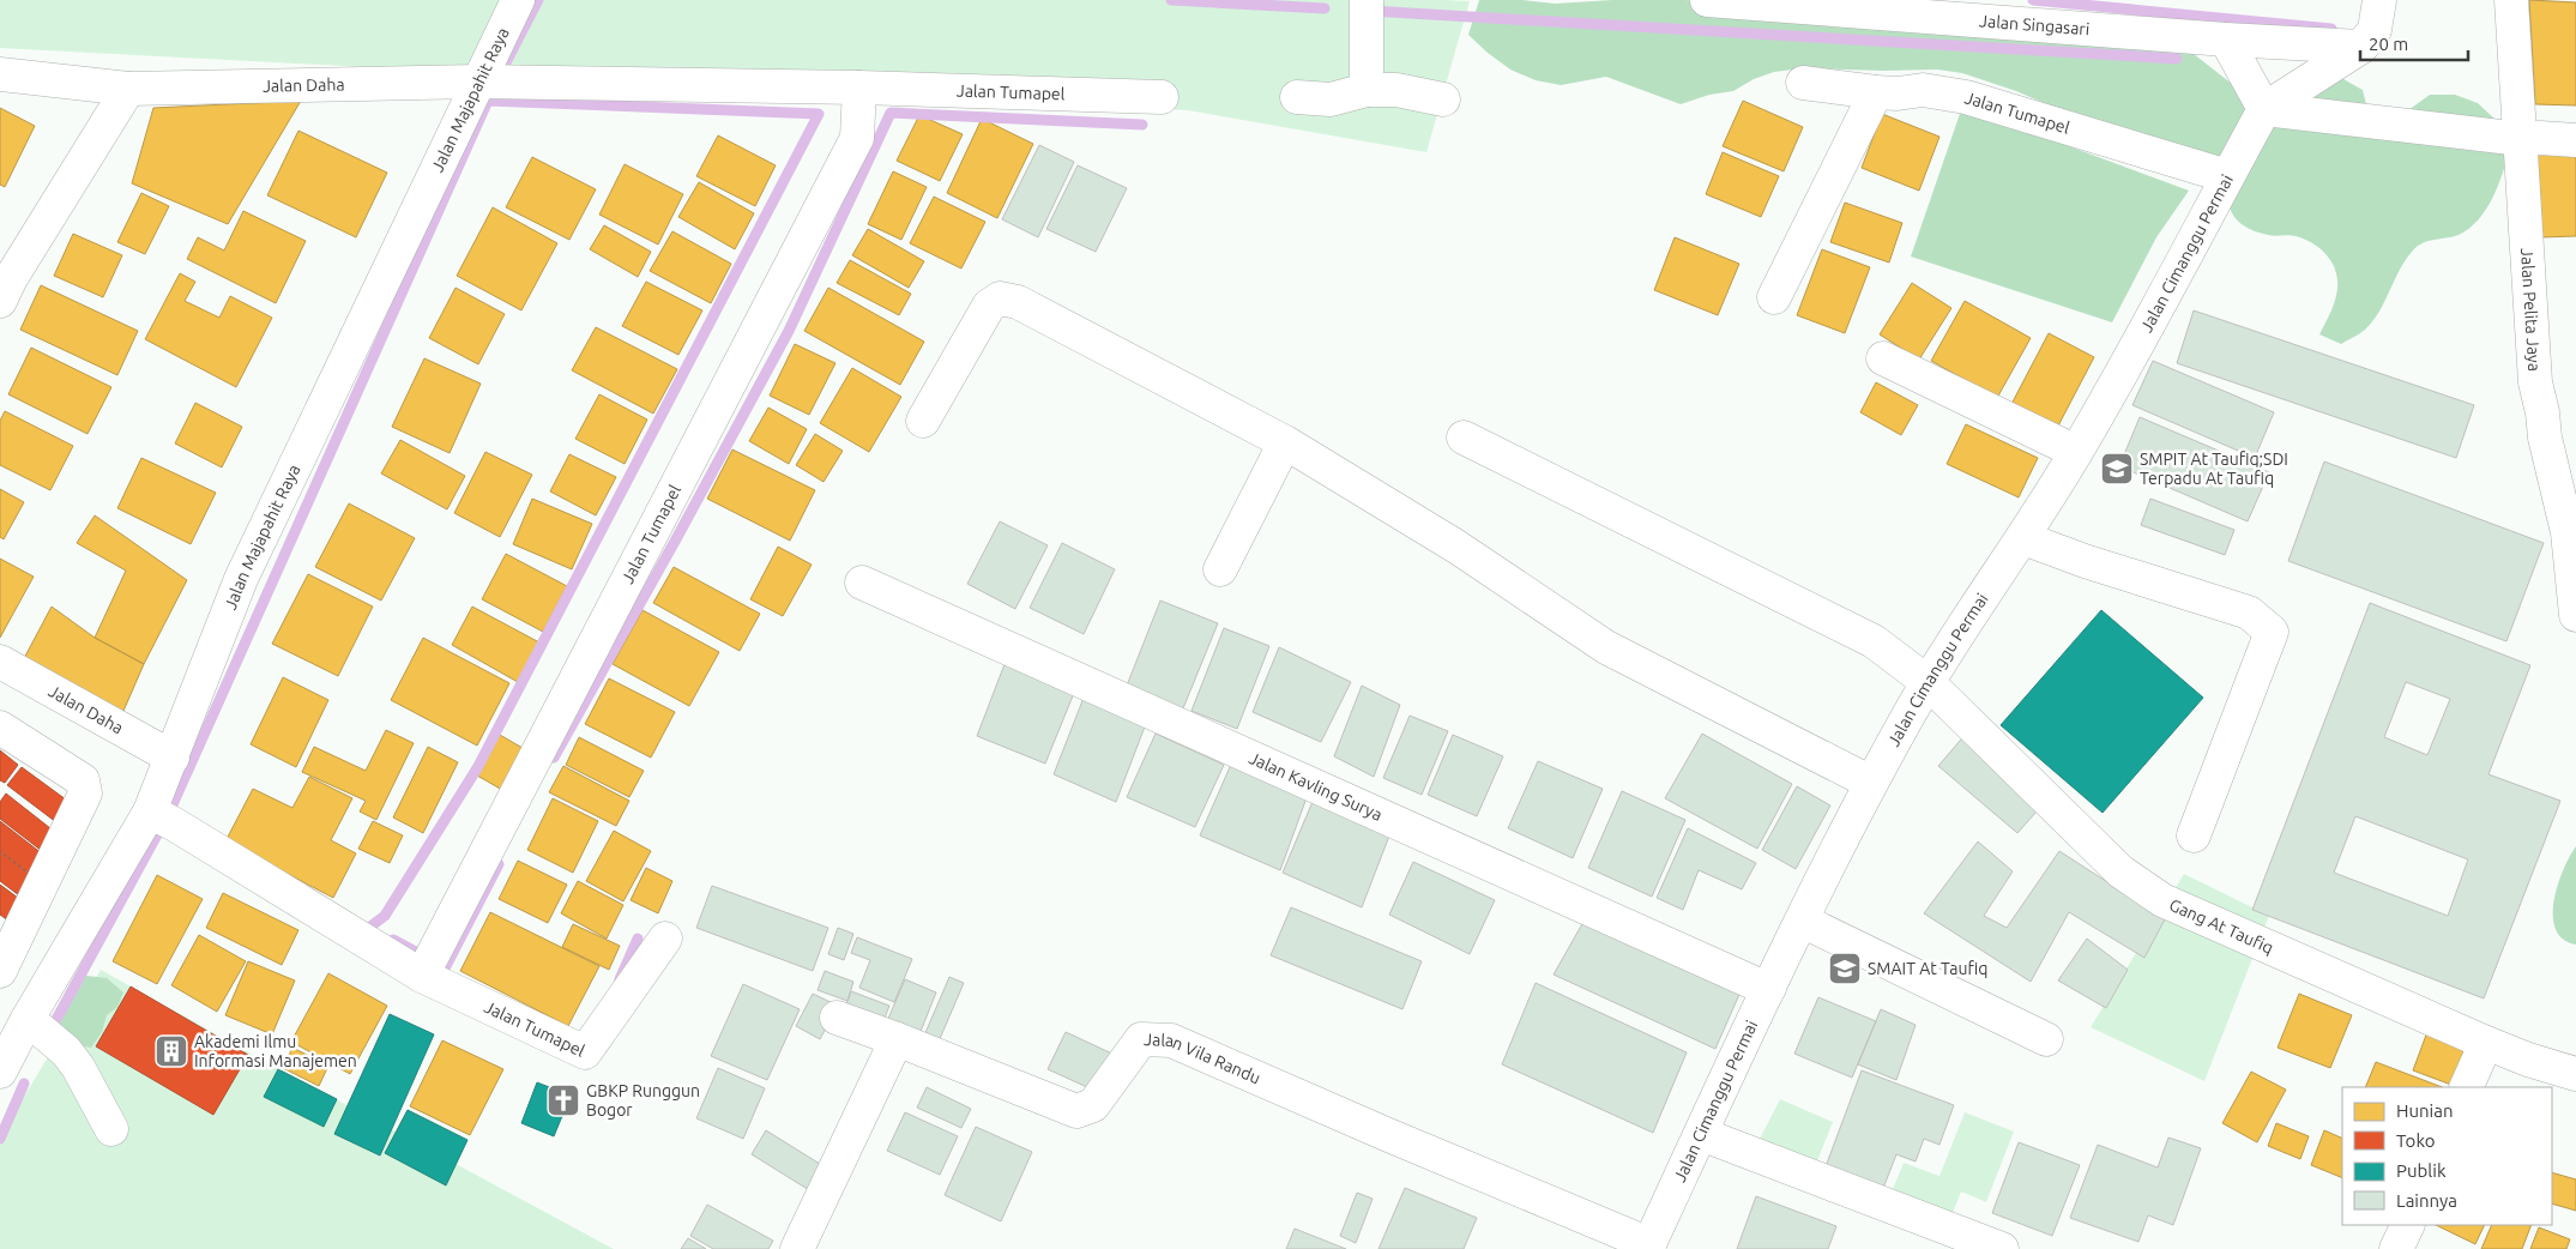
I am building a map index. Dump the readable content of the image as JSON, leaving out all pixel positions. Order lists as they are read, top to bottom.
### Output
{
  "streets": {
    "street": [
      "Jalan Singasari",
      "Jalan Daha",
      "Jalan Tumapel",
      "Jalan Majapahit Raya",
      "Jalan Cimanggu Permai",
      "Jalan Pelita Jaya",
      "Jalan Kavling Surya",
      "Gang At Taufiq",
      "Jalan Vila Randu"
    ]
  },
  "crossings": [
    ["Jalan Singasari", "Jalan Cimanggu Permai"],
    ["Jalan Daha", "Jalan Tumapel"],
    ["Jalan Daha", "Jalan Majapahit Raya"],
    ["Jalan Tumapel", "Jalan Majapahit Raya"],
    ["Jalan Tumapel", "Jalan Cimanggu Permai"],
    ["Jalan Cimanggu Permai", "Jalan Kavling Surya"],
    ["Jalan Cimanggu Permai", "Gang At Taufiq"],
    ["Jalan Cimanggu Permai", "Jalan Vila Randu"]
  ],
  "places": {
    "school or university": ["SMPIT At Taufiq;SDI Terpadu At Taufiq", "SMAIT At Taufiq"],
    "building": ["Akademi Ilmu Informasi Manajemen"],
    "church": ["GBKP Runggun Bogor"]
  },
  "legend": [
    "Hunian",
    "Toko",
    "Publik",
    "Lainnya"
  ],
  "scale_bar": "20 m"
}
